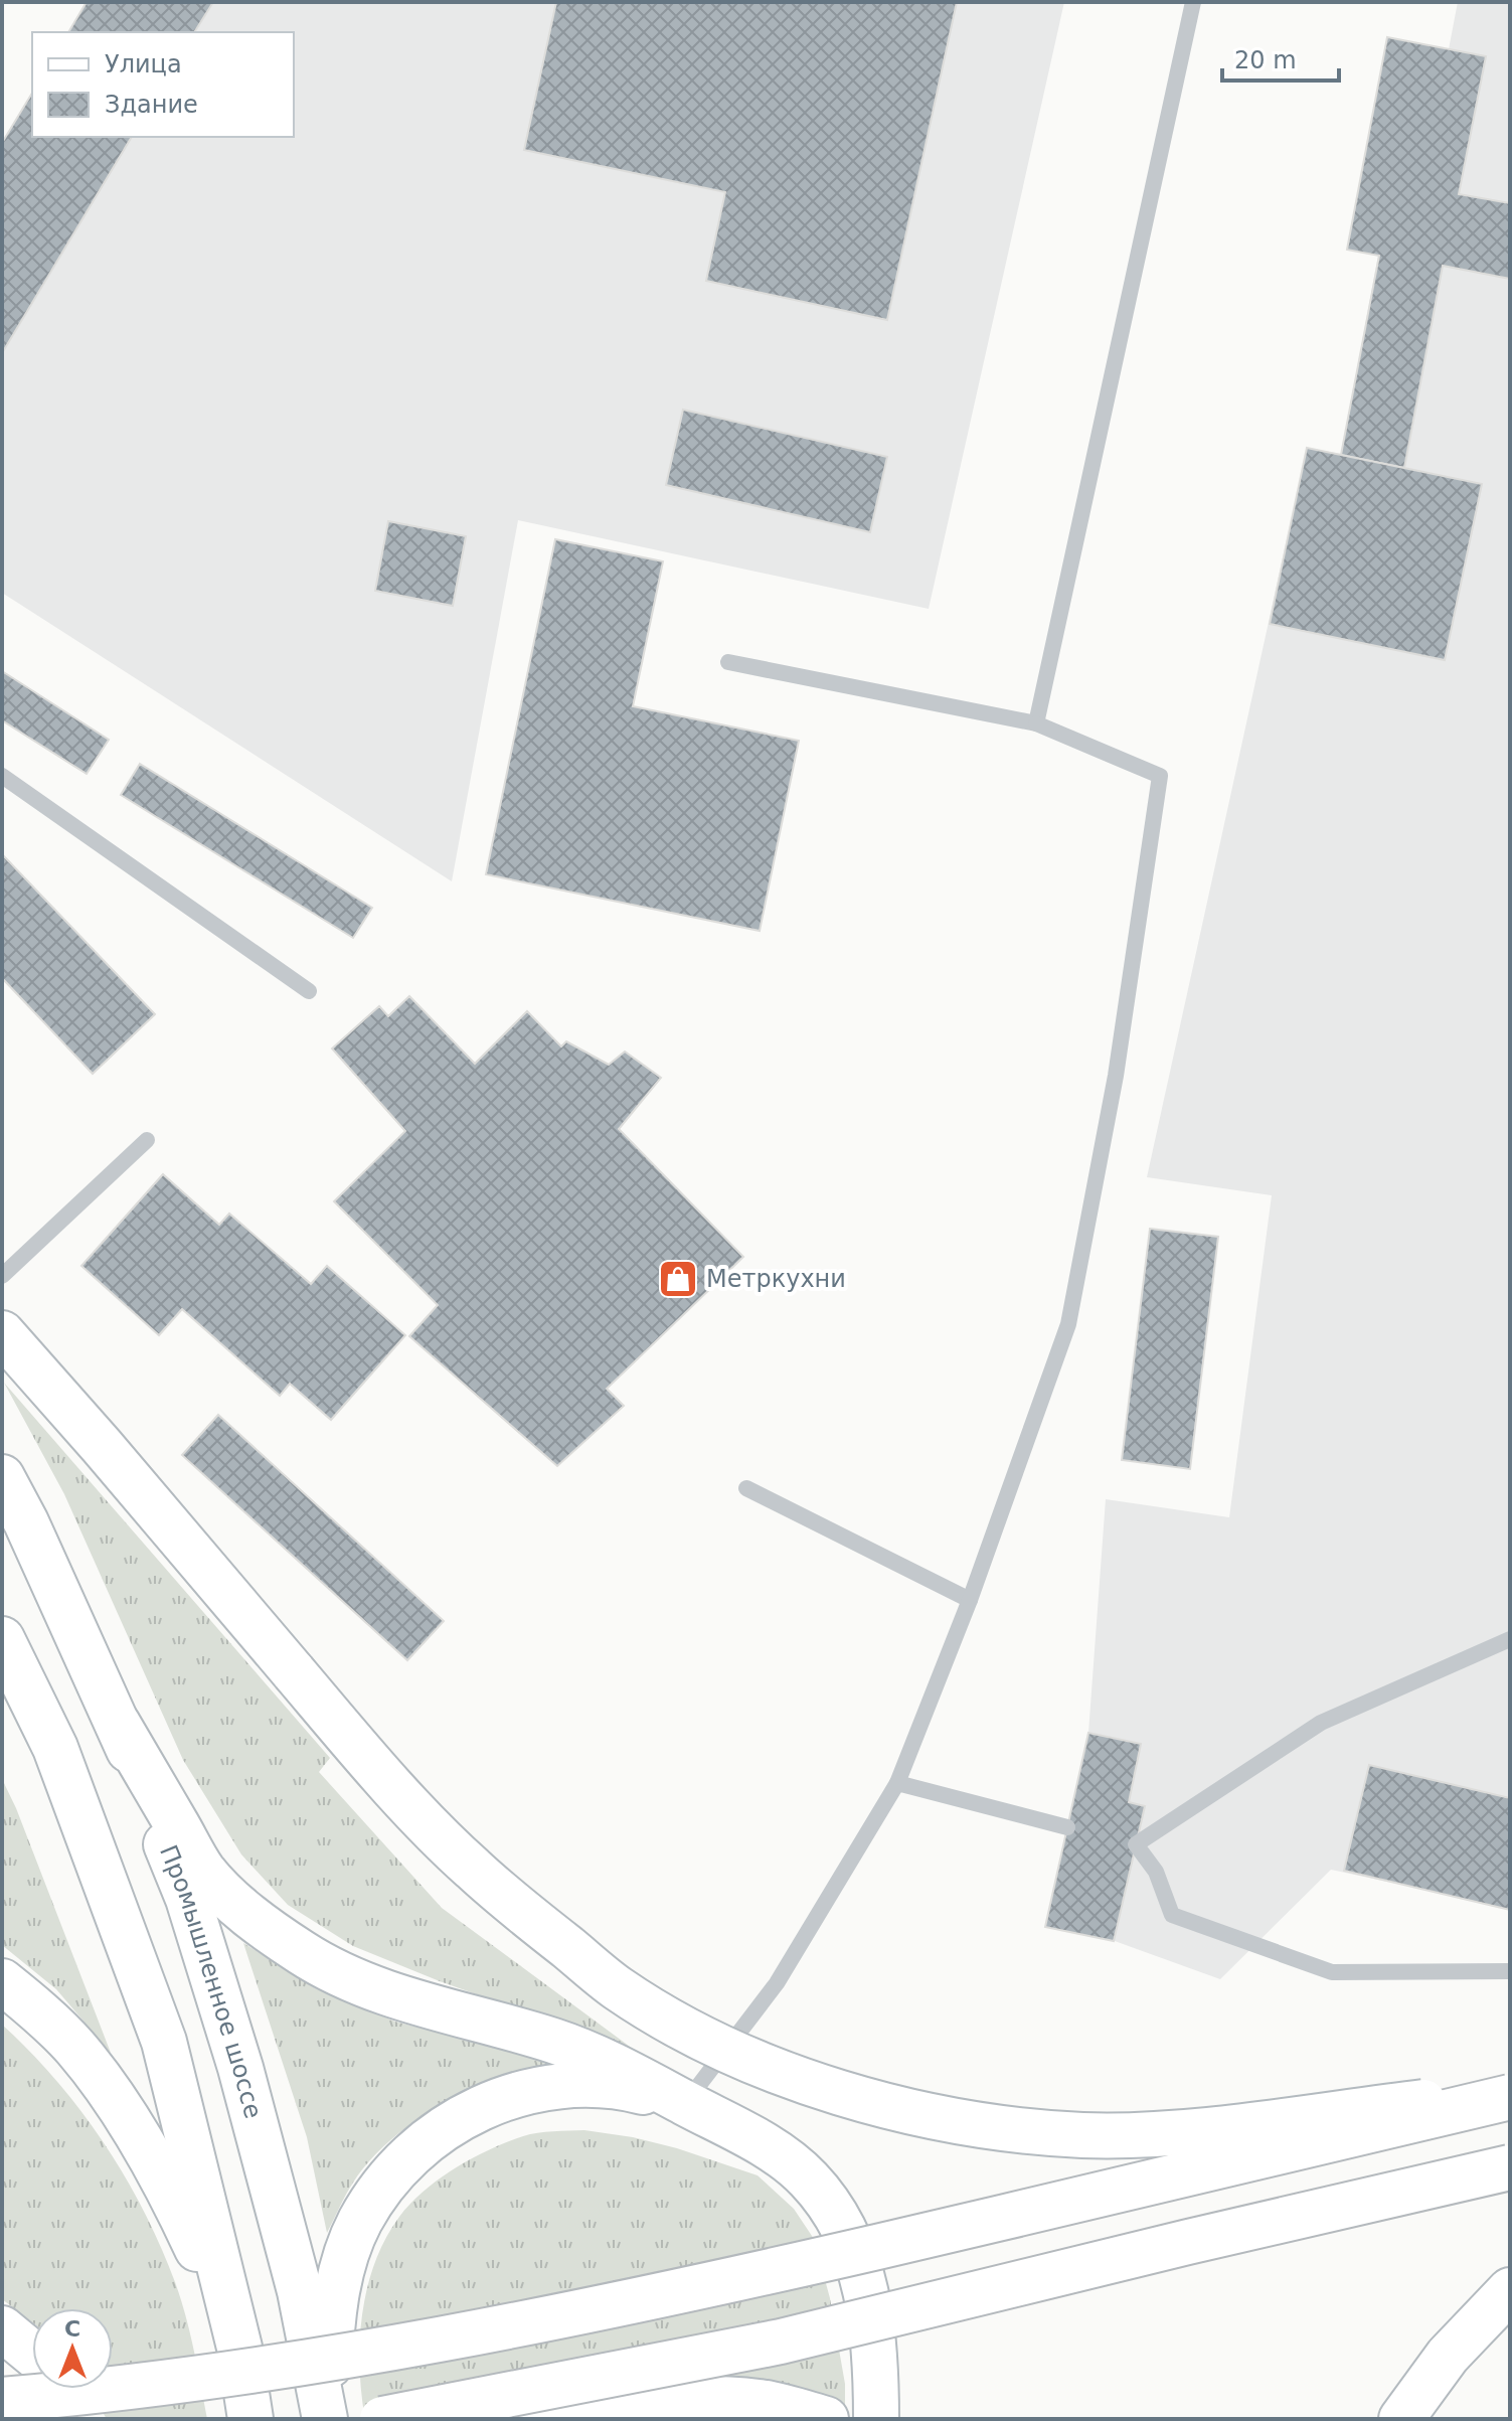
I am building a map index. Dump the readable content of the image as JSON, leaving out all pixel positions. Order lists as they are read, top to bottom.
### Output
{
  "streets": {
    "main road": ["Промышленное шоссе"]
  },
  "places": {
    "shop": ["Метркухни"]
  },
  "legend": ["Улица", "Здание"],
  "scale_bar": "20 m",
  "north": "top"
}
